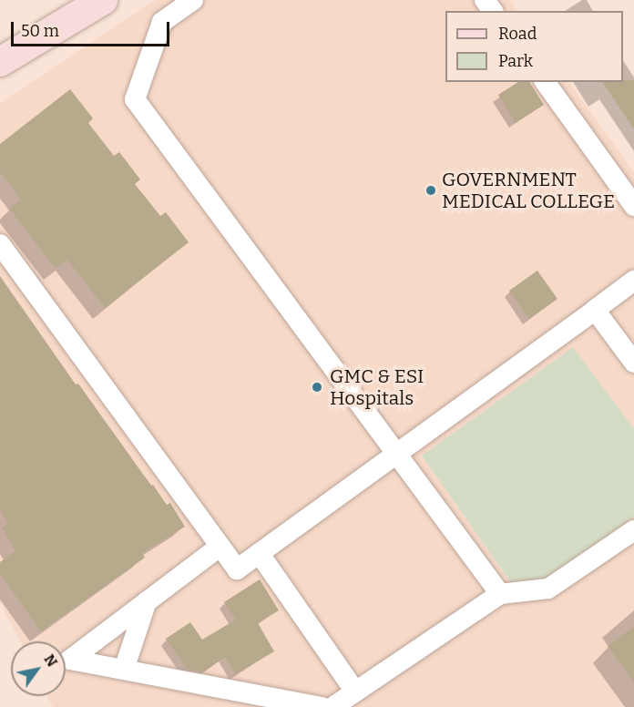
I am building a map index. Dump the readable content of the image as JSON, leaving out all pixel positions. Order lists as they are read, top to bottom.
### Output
{
  "places": ["GOVERNMENT MEDICAL COLLEGE", "GMC & ESI Hospitals"],
  "legend": ["Road", "Park"],
  "scale_bar": "50 m",
  "north": "top right"
}
